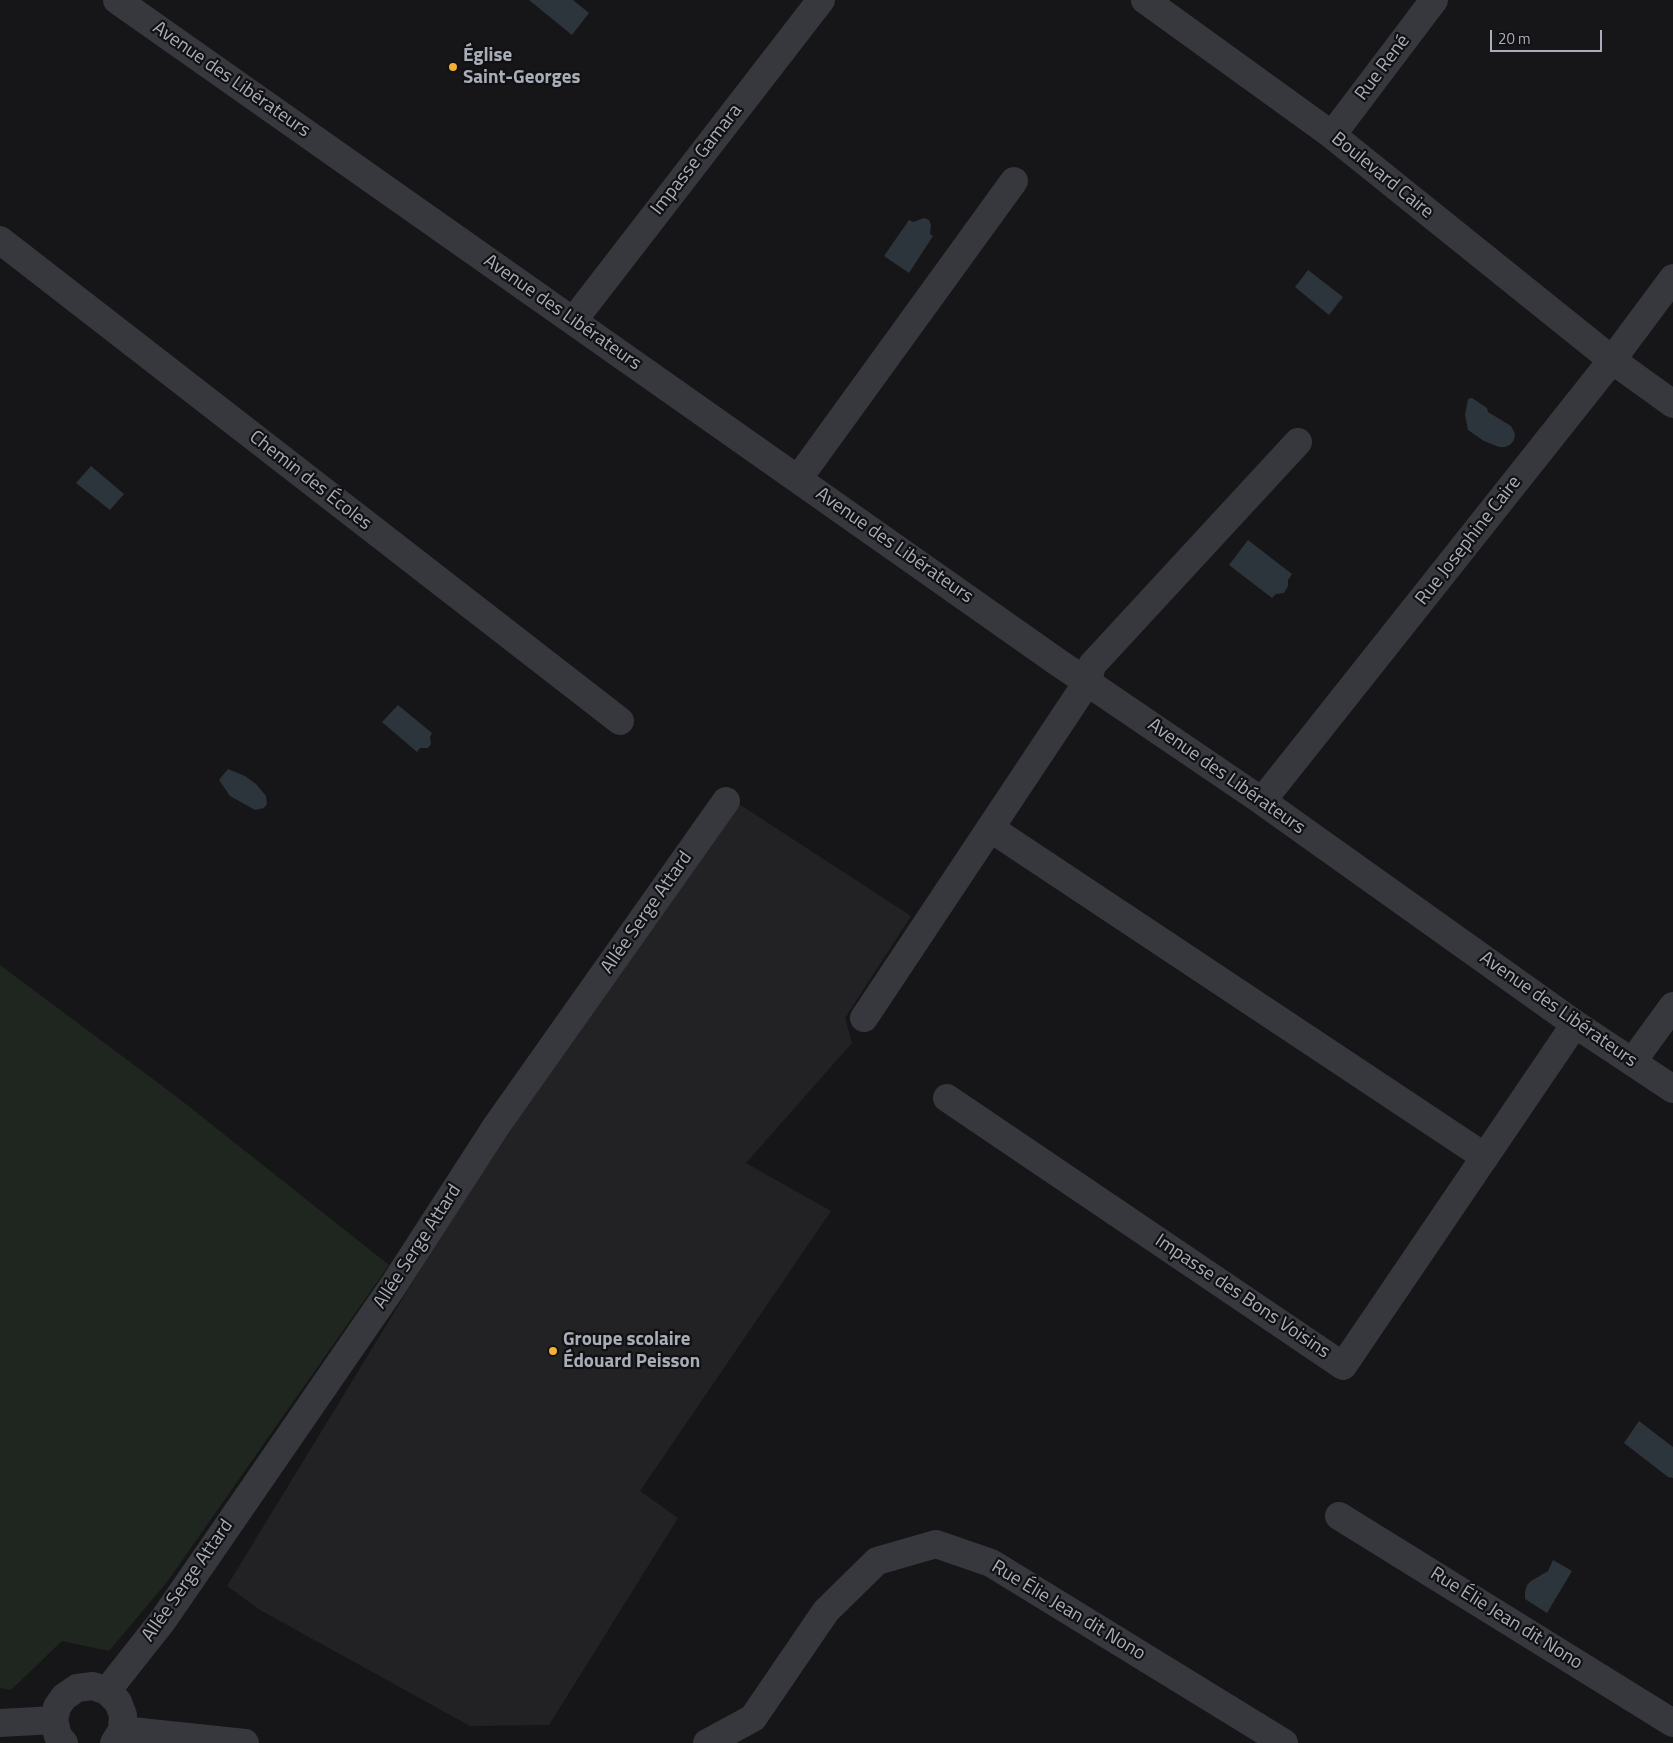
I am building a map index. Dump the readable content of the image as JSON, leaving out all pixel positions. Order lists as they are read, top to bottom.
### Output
{
  "streets": {
    "street": [
      "Rue René",
      "Avenue des Libérateurs",
      "Impasse Gamara",
      "Boulevard Caire",
      "Chemin des Écoles",
      "Rue Josephine Caire",
      "Allée Serge Attard",
      "Impasse des Bons Voisins",
      "Rue Élie Jean dit Nono"
    ]
  },
  "crossings": [
    ["Rue René", "Boulevard Caire"],
    ["Avenue des Libérateurs", "Impasse Gamara"],
    ["Avenue des Libérateurs", "Rue Josephine Caire"],
    ["Avenue des Libérateurs", "Impasse des Bons Voisins"],
    ["Boulevard Caire", "Rue Josephine Caire"]
  ],
  "places": ["Église Saint-Georges", "Groupe scolaire Édouard Peisson"],
  "scale_bar": "20 m"
}
